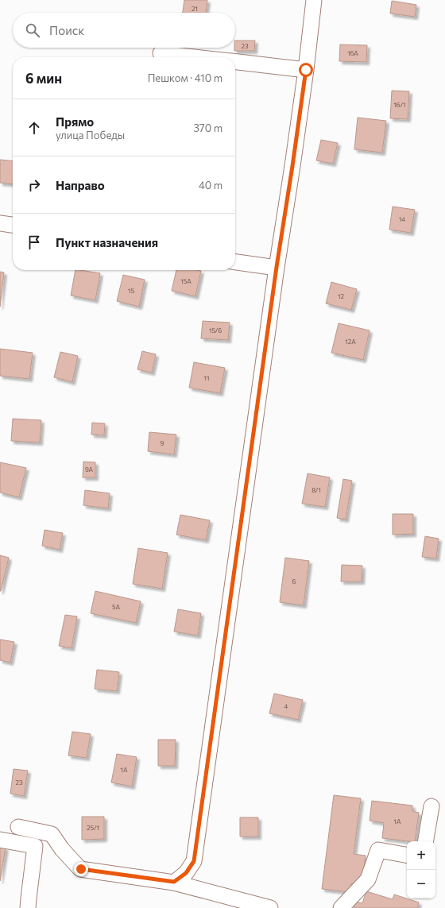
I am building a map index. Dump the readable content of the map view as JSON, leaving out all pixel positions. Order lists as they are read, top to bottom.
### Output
{
  "house_numbers": [
    "21",
    "23",
    "16А",
    "16/1",
    "14",
    "15А",
    "15",
    "12",
    "15/6",
    "12А",
    "11",
    "9",
    "9А",
    "8/1",
    "6",
    "5А",
    "4",
    "1А",
    "23",
    "1А",
    "25/1"
  ],
  "page": {
    "search": "Поиск",
    "heading": ["6 мин", "Пешком · 410 m"],
    "list": [
      ["Прямо", "улица Победы", "370 m"],
      ["Направо", "40 m"],
      "Пункт назначения"
    ],
    "map_buttons": ["+", "−"]
  }
}
